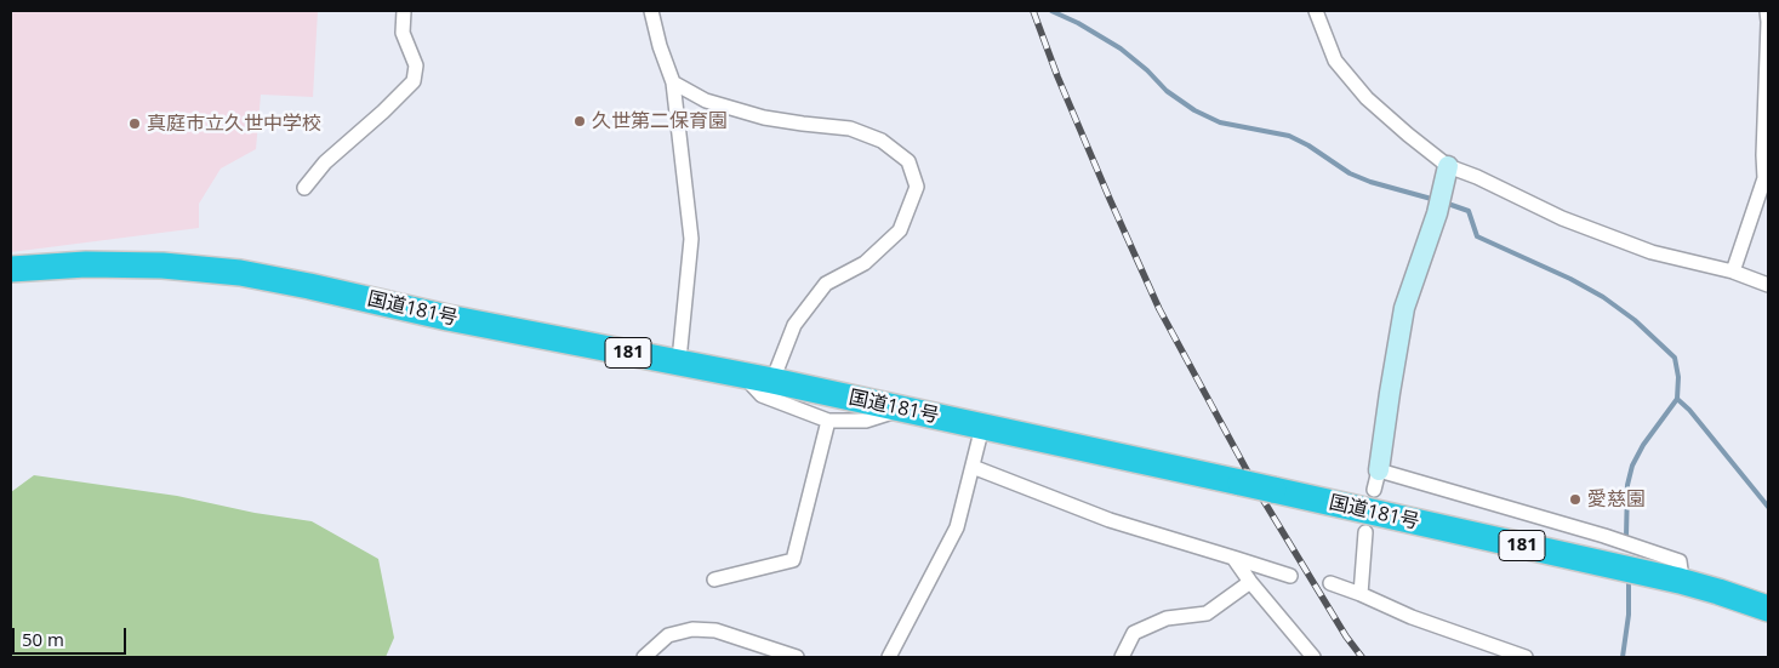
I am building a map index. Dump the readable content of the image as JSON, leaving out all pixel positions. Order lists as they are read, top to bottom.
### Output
{
  "streets": {
    "highway": ["国道181号", "181"]
  },
  "places": ["久世第二保育園", "真庭市立久世中学校", "愛慈園"],
  "scale_bar": "50 m"
}
